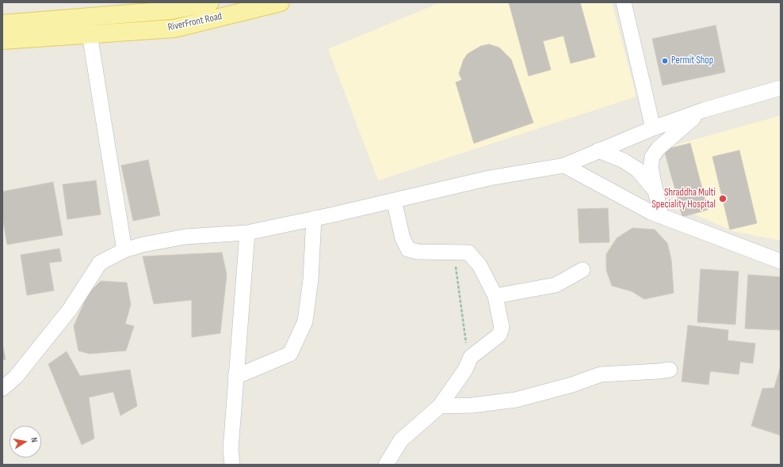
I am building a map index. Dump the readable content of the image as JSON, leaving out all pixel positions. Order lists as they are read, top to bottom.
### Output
{
  "streets": {
    "main road": ["RiverFront Road"]
  },
  "places": ["Permit Shop", "Shraddha Multi Speciality Hospital"],
  "north": "right"
}
